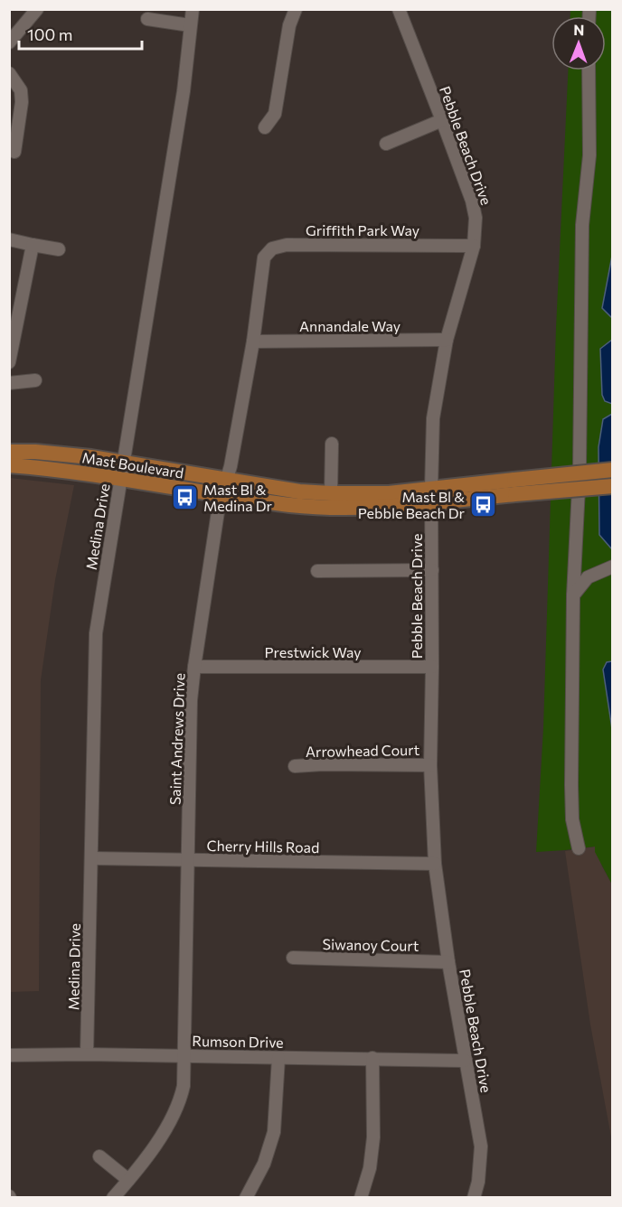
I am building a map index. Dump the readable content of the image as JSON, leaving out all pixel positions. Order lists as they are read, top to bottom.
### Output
{
  "streets": {
    "main road": ["Mast Boulevard"],
    "street": [
      "Pebble Beach Drive",
      "Griffith Park Way",
      "Annandale Way",
      "Medina Drive",
      "Prestwick Way",
      "Saint Andrews Drive",
      "Arrowhead Court",
      "Cherry Hills Road",
      "Siwanoy Court",
      "Rumson Drive"
    ]
  },
  "crossings": [
    ["Pebble Beach Drive", "Griffith Park Way"],
    ["Pebble Beach Drive", "Annandale Way"],
    ["Pebble Beach Drive", "Mast Boulevard"],
    ["Pebble Beach Drive", "Prestwick Way"],
    ["Pebble Beach Drive", "Arrowhead Court"],
    ["Pebble Beach Drive", "Cherry Hills Road"],
    ["Pebble Beach Drive", "Siwanoy Court"],
    ["Pebble Beach Drive", "Rumson Drive"],
    ["Griffith Park Way", "Saint Andrews Drive"],
    ["Annandale Way", "Saint Andrews Drive"],
    ["Mast Boulevard", "Medina Drive"],
    ["Mast Boulevard", "Saint Andrews Drive"],
    ["Medina Drive", "Cherry Hills Road"],
    ["Medina Drive", "Rumson Drive"],
    ["Prestwick Way", "Saint Andrews Drive"],
    ["Saint Andrews Drive", "Cherry Hills Road"],
    ["Saint Andrews Drive", "Rumson Drive"]
  ],
  "places": {
    "bus stop": ["Mast Bl & Medina Dr", "Mast Bl & Pebble Beach Dr"]
  },
  "scale_bar": "100 m",
  "north": "top"
}
